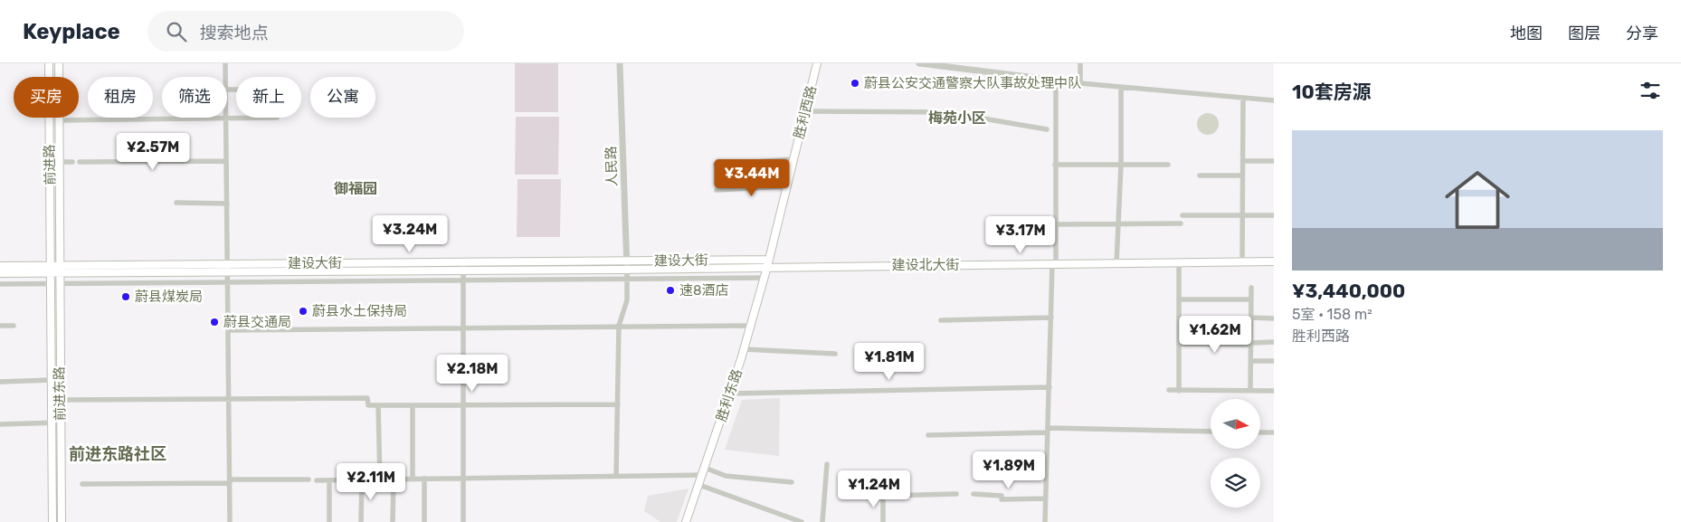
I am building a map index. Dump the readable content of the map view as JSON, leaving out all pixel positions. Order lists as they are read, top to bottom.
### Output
{
  "streets": {
    "main road": [
      "胜利西路",
      "前进路",
      "建设大街",
      "建设北大街",
      "前进东路",
      "胜利东路"
    ],
    "street": ["人民路"]
  },
  "crossings": [
    ["胜利西路", "建设大街"],
    ["胜利西路", "建设北大街"],
    ["胜利西路", "胜利东路"],
    ["前进路", "建设大街"],
    ["前进路", "前进东路"],
    ["人民路", "建设大街"],
    ["建设大街", "建设北大街"],
    ["建设大街", "前进东路"],
    ["建设大街", "胜利东路"],
    ["建设北大街", "胜利东路"]
  ],
  "districts": ["梅苑小区", "御福园", "前进东路社区"],
  "places": [
    "蔚县公安交通警察大队事故处理中队",
    "速8酒店",
    "蔚县煤炭局",
    "蔚县水土保持局",
    "蔚县交通局"
  ],
  "north": "right",
  "page": {
    "header": "Keyplace",
    "search": "搜索地点",
    "nav": ["地图", "图层", "分享"],
    "heading": "10套房源",
    "chip": [
      "买房",
      "租房",
      "筛选",
      "新上",
      "公寓"
    ],
    "list": [
      {
        "name": "¥3,440,000",
        "note": "5室 · 158 m² · 胜利西路"
      }
    ],
    "price": [
      "¥2.57M",
      "¥3.44M",
      "¥3.24M",
      "¥3.17M",
      "¥1.62M",
      "¥1.81M",
      "¥2.18M",
      "¥1.89M",
      "¥2.11M",
      "¥1.24M"
    ]
  }
}
